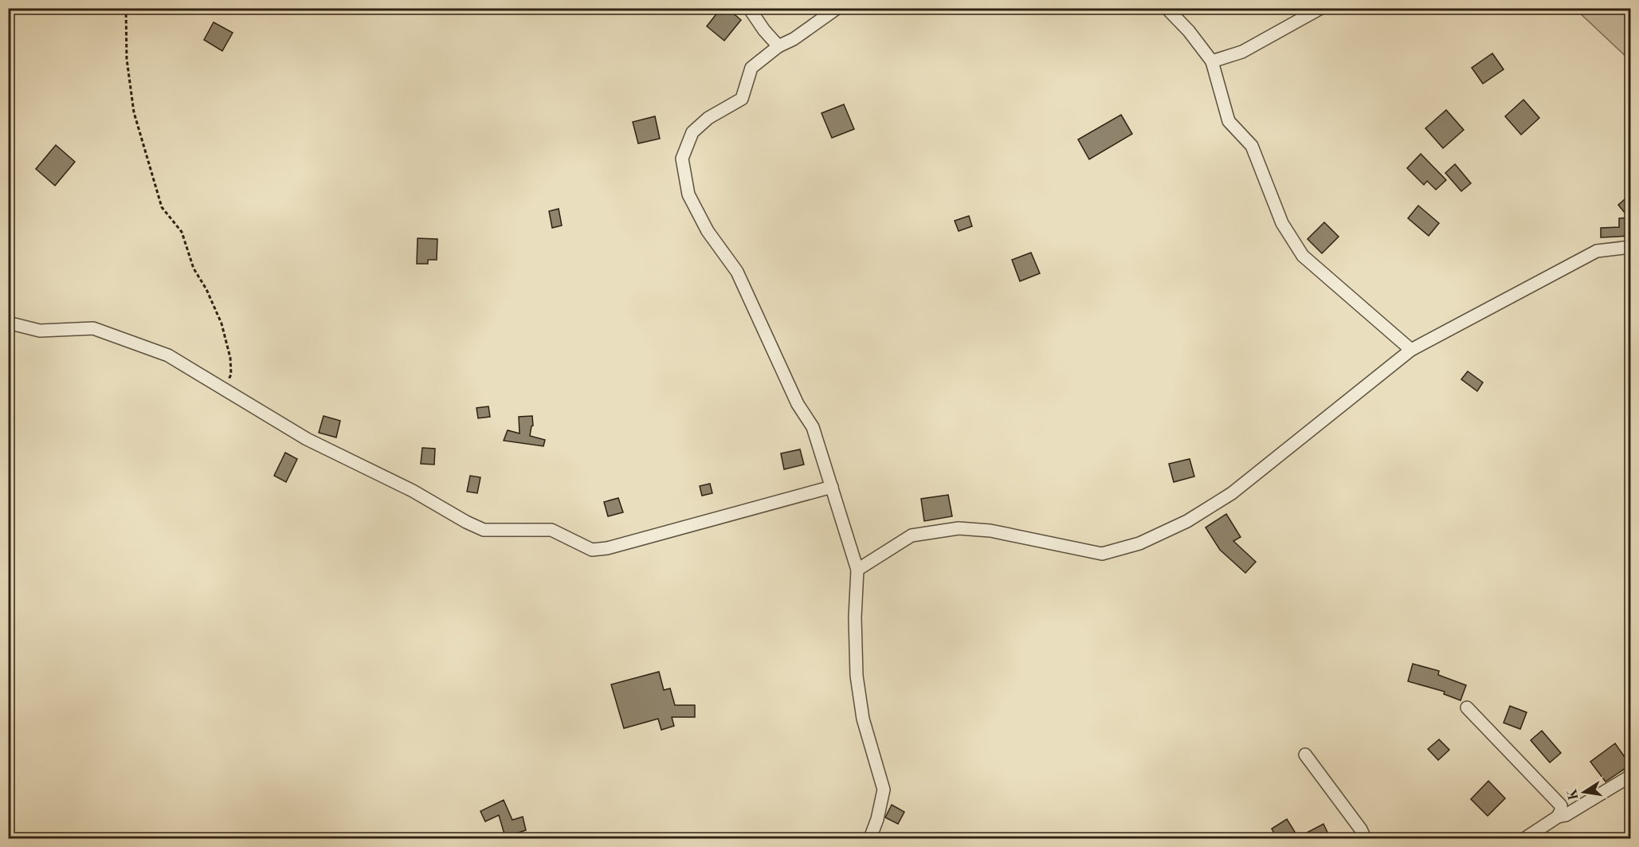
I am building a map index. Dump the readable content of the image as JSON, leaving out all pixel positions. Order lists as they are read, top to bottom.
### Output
{
  "north": "left"
}
